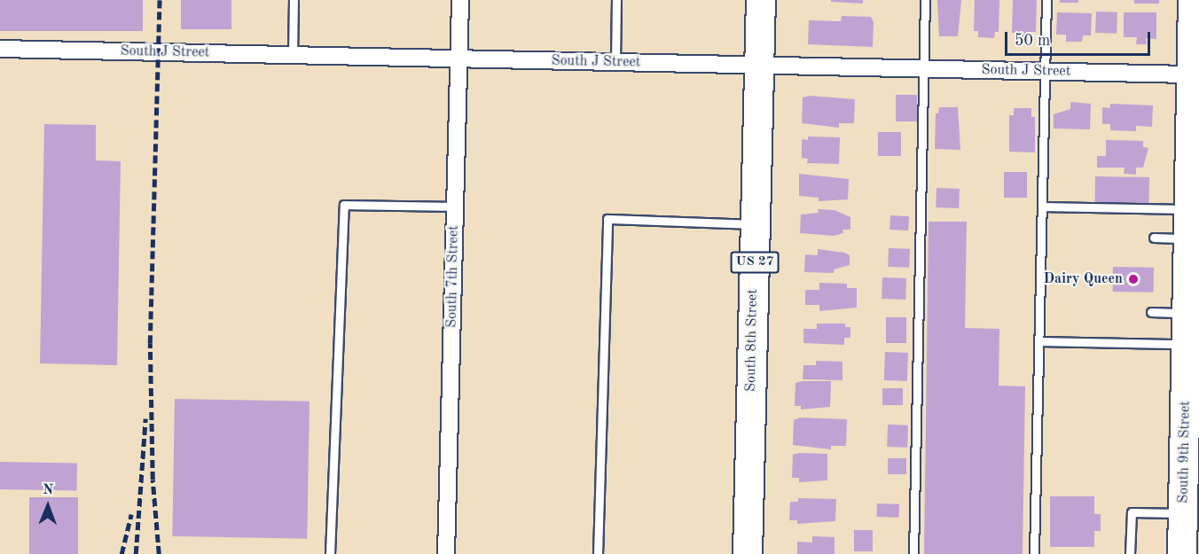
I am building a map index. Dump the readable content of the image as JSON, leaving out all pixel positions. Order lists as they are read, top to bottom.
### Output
{
  "streets": {
    "highway": ["US 27", "South 8th Street", "South 9th Street"],
    "street": ["South J Street", "South 7th Street"]
  },
  "crossings": [
    ["South J Street", "South 7th Street"],
    ["South J Street", "South 8th Street"],
    ["South J Street", "South 9th Street"]
  ],
  "places": ["Dairy Queen"],
  "scale_bar": "50 m",
  "north": "top"
}
